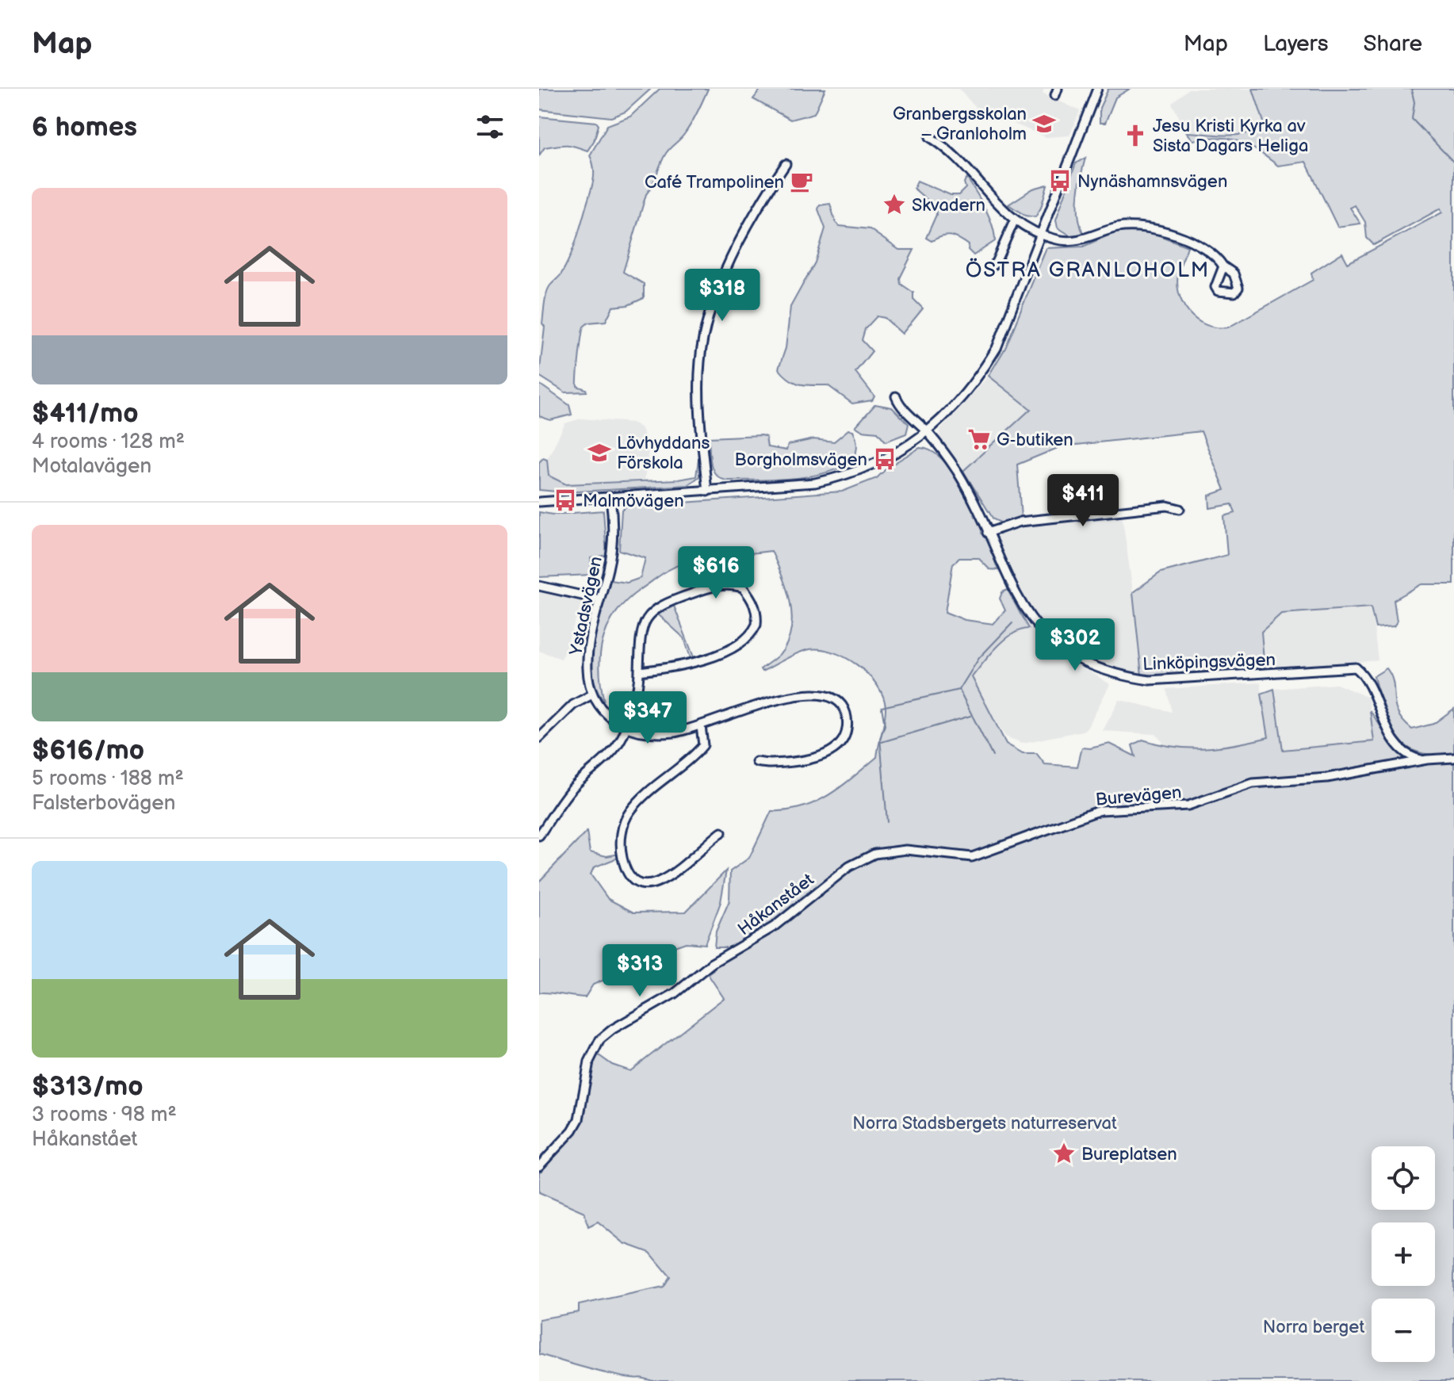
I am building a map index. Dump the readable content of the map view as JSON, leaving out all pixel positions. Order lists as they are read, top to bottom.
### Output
{
  "streets": {
    "street": [
      "Ystadsvägen",
      "Linköpingsvägen",
      "Burevägen",
      "Håkanstået"
    ]
  },
  "crossings": [
    ["Linköpingsvägen", "Burevägen"],
    ["Burevägen", "Håkanstået"]
  ],
  "districts": ["ÖSTRA GRANLOHOLM"],
  "parks": ["Norra Stadsbergets naturreservat", "Norra berget"],
  "places": {
    "school or university": ["Granbergsskolan – Granloholm", "Lövhyddans Förskola"],
    "church": ["Jesu Kristi Kyrka av Sista Dagars Heliga"],
    "bus stop": ["Nynäshamnsvägen", "Borgholmsvägen", "Malmövägen"],
    "cafe": ["Café Trampolinen"],
    "place": ["Skvadern", "Bureplatsen"],
    "supermarket": ["G-butiken"]
  },
  "page": {
    "header": "Map",
    "nav": ["Map", "Layers", "Share"],
    "heading": "6 homes",
    "list": [
      {
        "name": "$411/mo",
        "note": "4 rooms · 128 m² · Motalavägen"
      },
      {
        "name": "$616/mo",
        "note": "5 rooms · 188 m² · Falsterbovägen"
      },
      {
        "name": "$313/mo",
        "note": "3 rooms · 98 m² · Håkanstået"
      }
    ],
    "price": [
      "$318",
      "$411",
      "$616",
      "$302",
      "$347",
      "$313"
    ],
    "map_buttons": ["+", "−"]
  }
}
